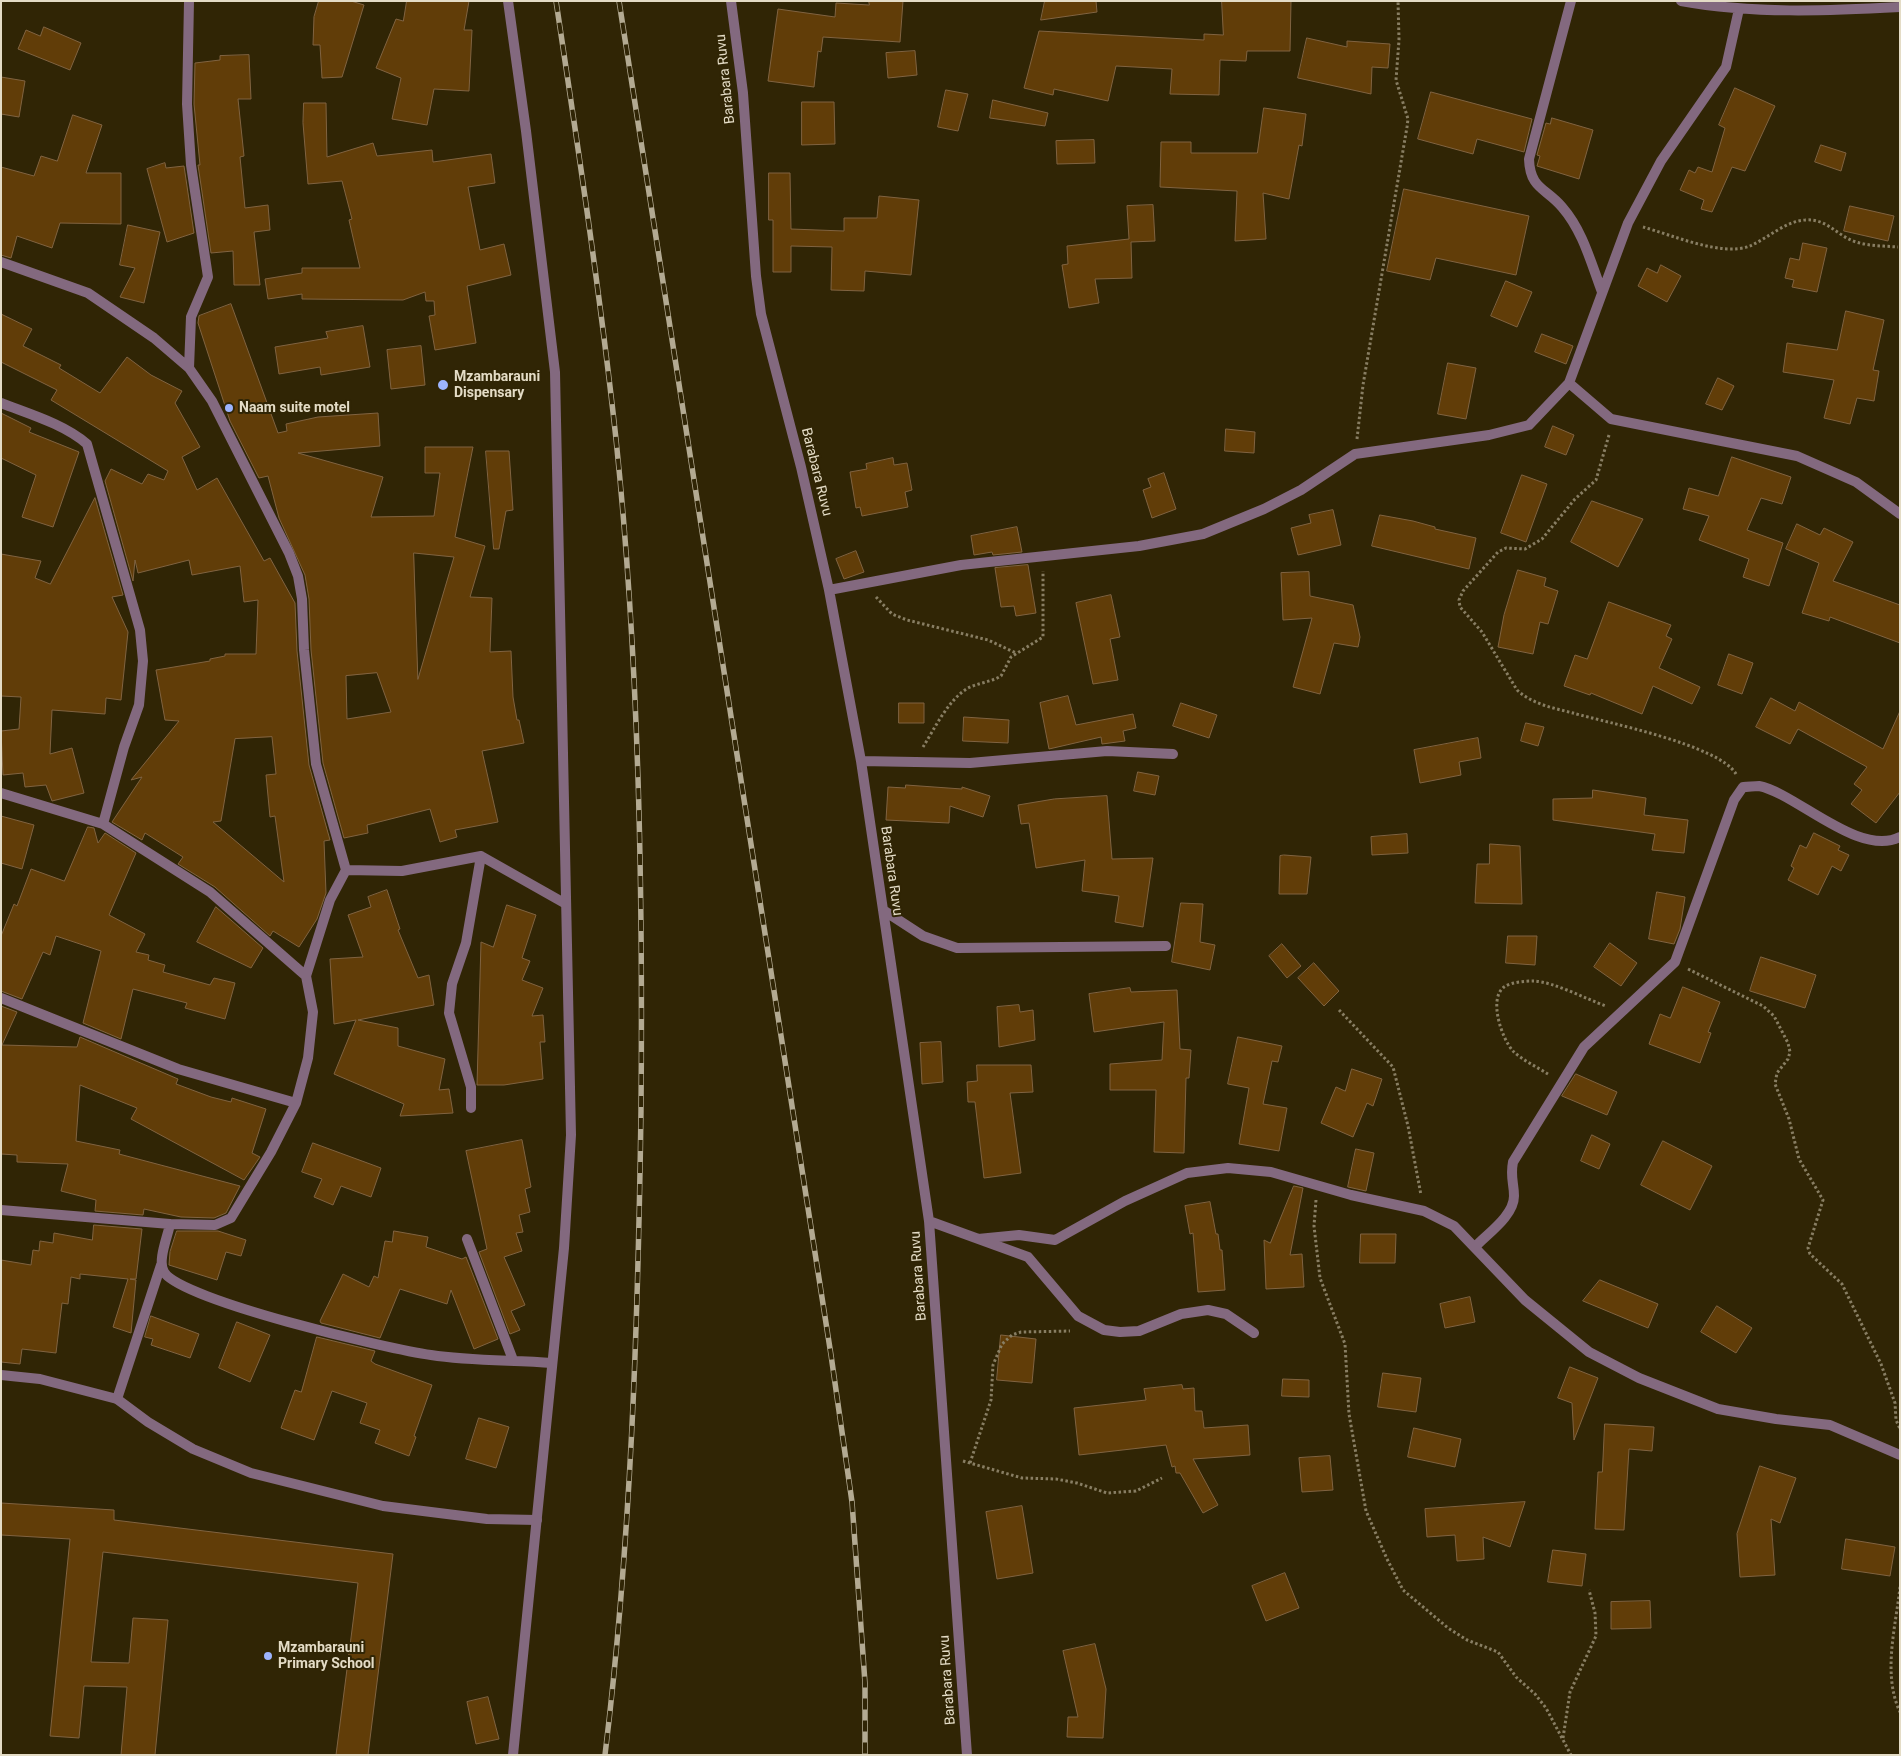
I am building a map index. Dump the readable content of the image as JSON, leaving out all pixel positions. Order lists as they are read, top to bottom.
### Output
{
  "streets": {
    "street": ["Barabara Ruvu"]
  },
  "places": ["Mzambarauni Dispensary", "Naam suite motel", "Mzambarauni Primary School"]
}
